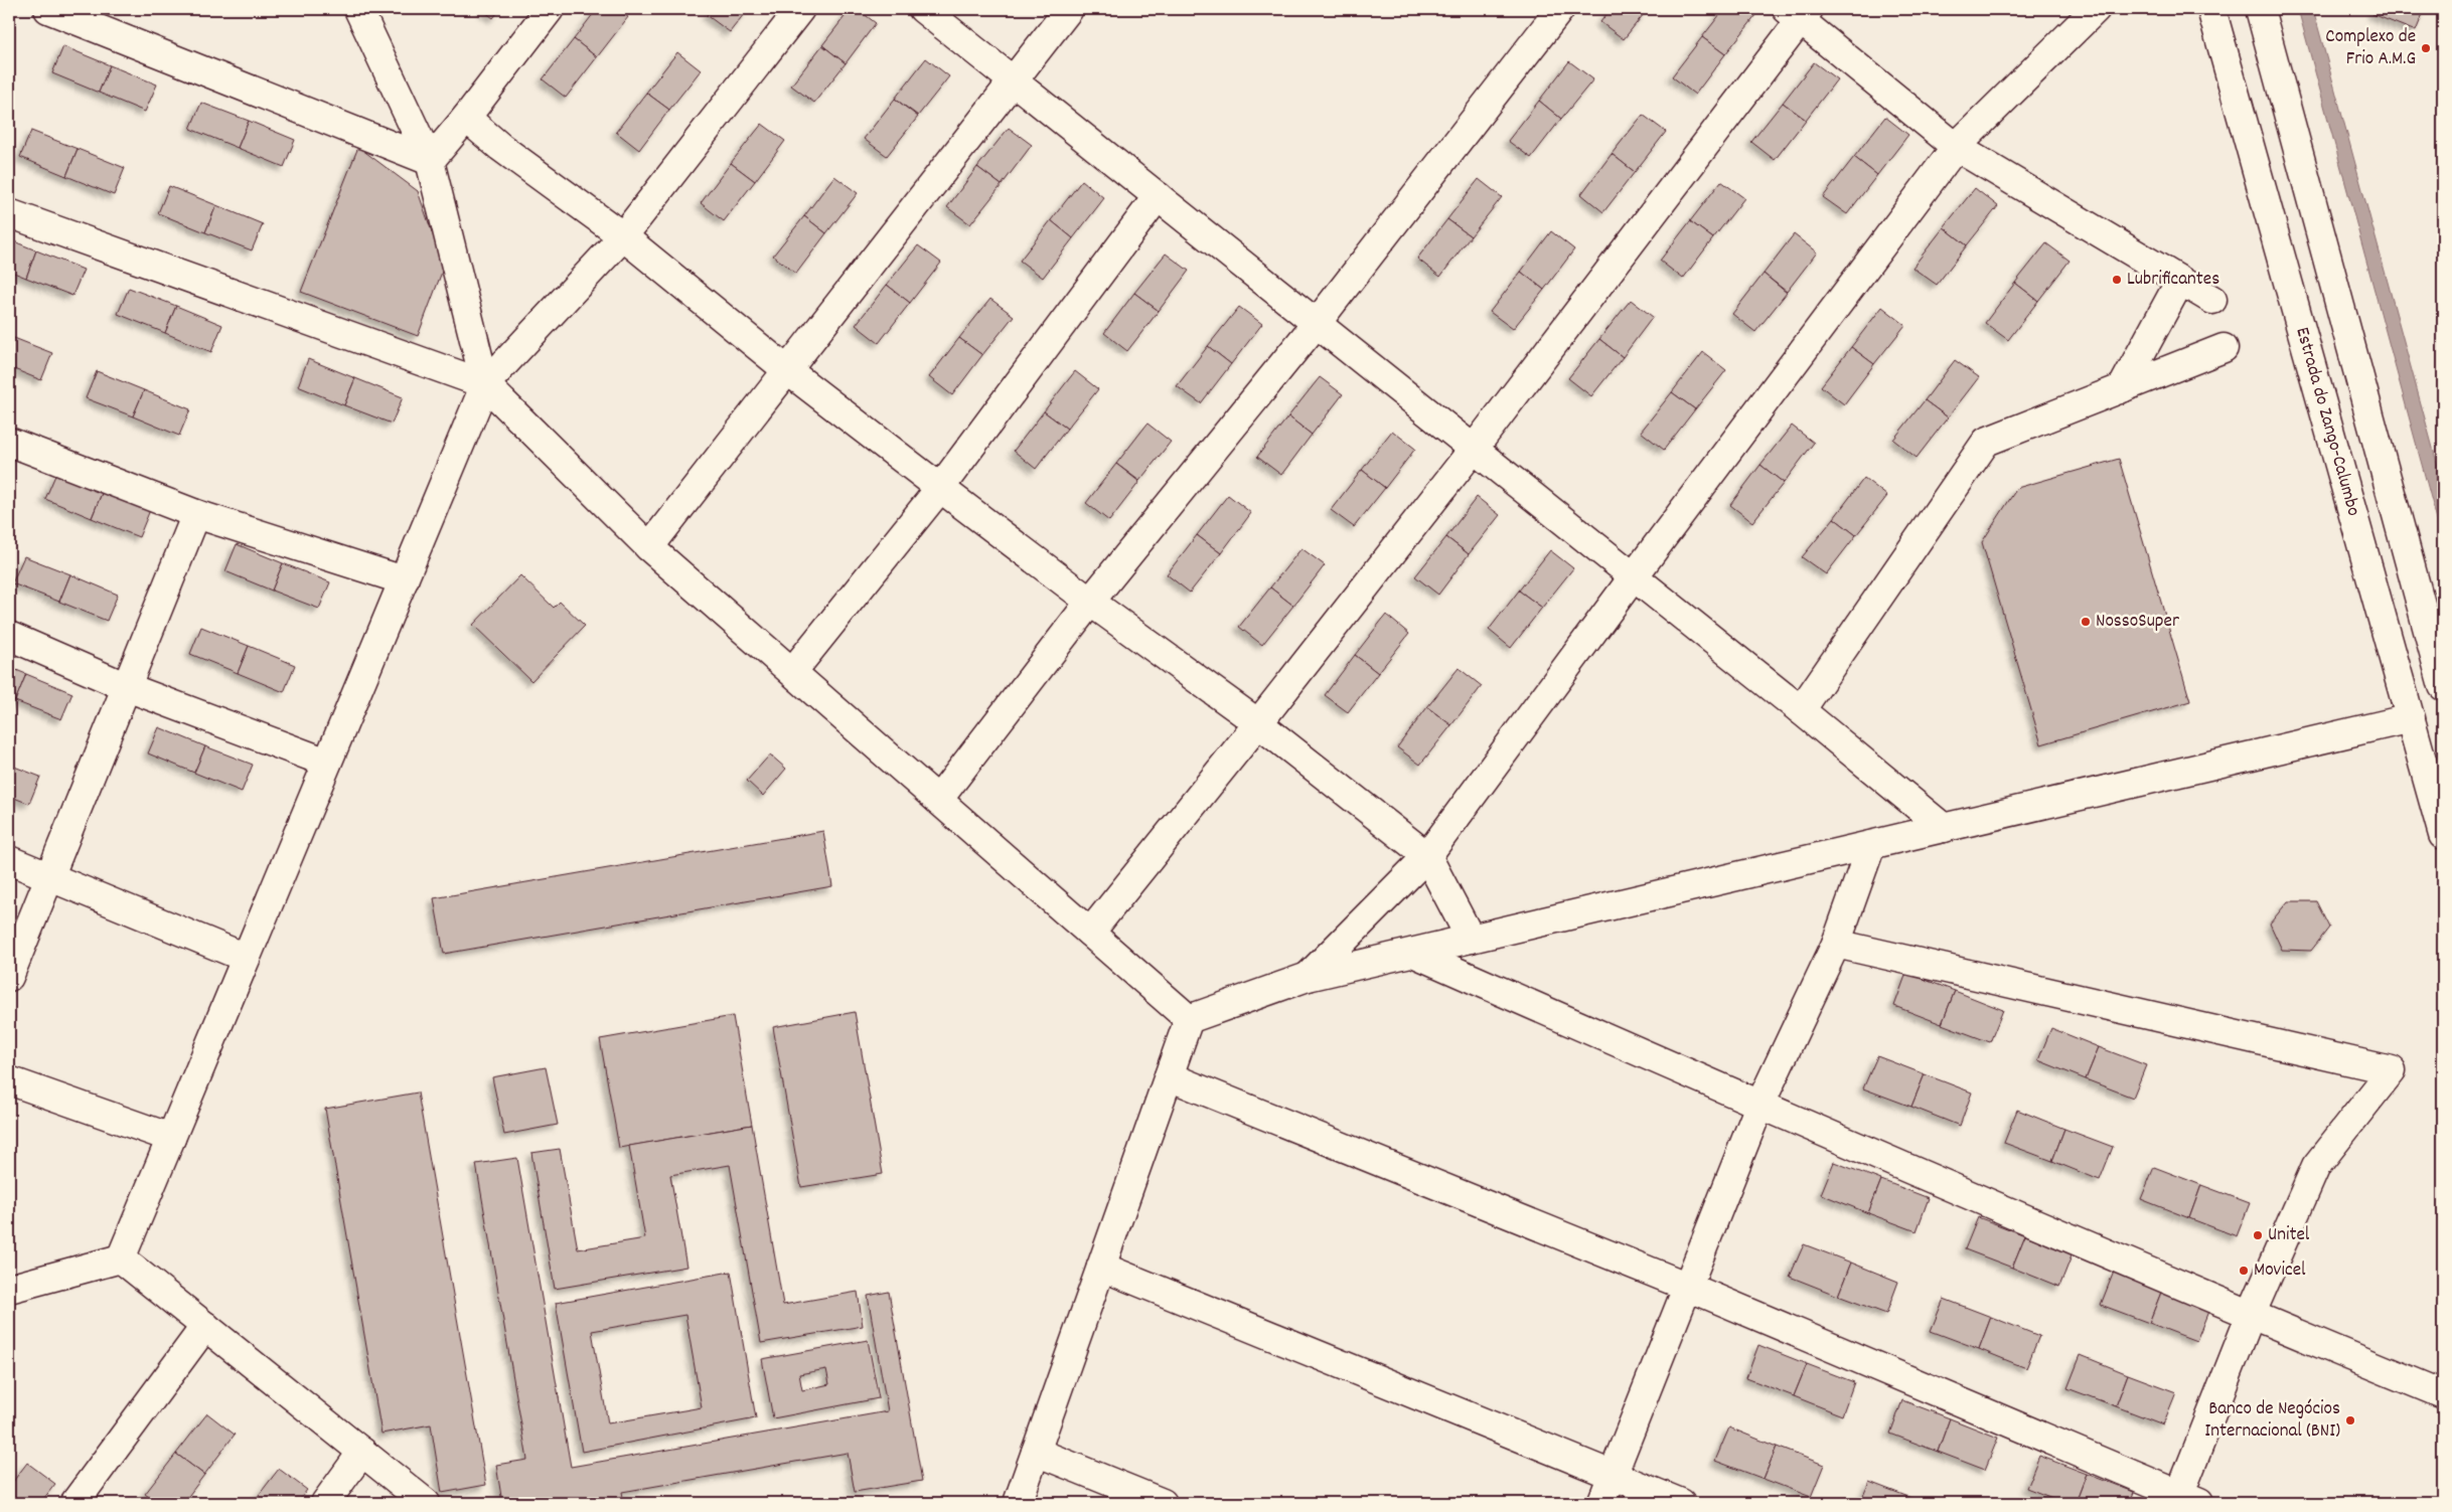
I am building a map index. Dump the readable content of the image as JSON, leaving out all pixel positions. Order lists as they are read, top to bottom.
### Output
{
  "streets": {
    "street": ["Estrada do Zango-Calumbo"]
  },
  "places": [
    "Complexo de Frio A.M.G",
    "Lubrificantes",
    "NossoSuper",
    "Unitel",
    "Movicel",
    "Banco de Negócios Internacional (BNI)"
  ]
}
